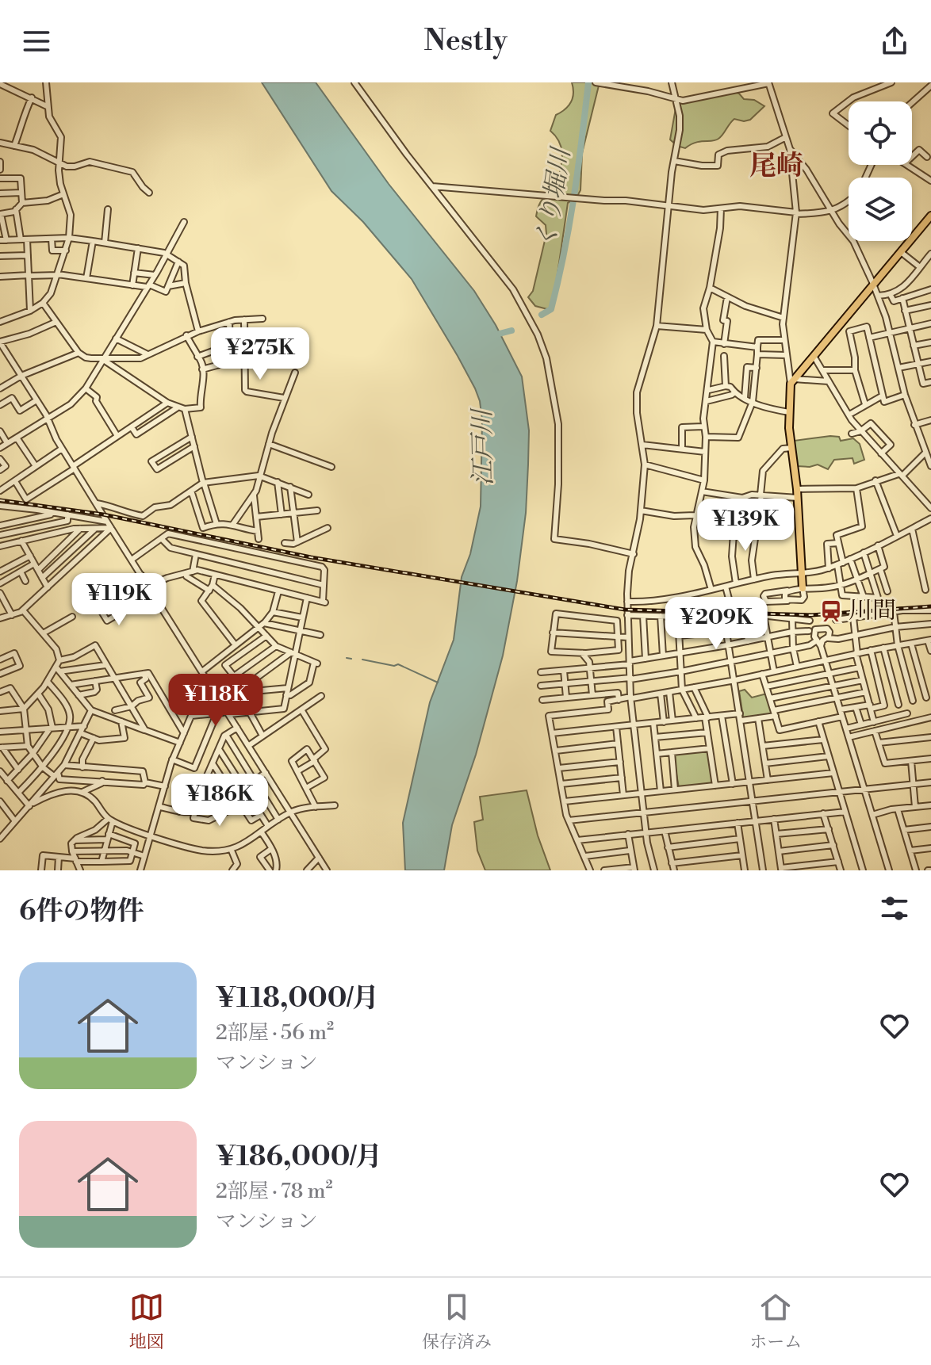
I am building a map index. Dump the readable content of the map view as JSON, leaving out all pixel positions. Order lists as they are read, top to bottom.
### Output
{
  "districts": ["尾崎"],
  "water": ["くり堀川", "江戸川"],
  "places": {
    "station": ["川間"]
  },
  "page": {
    "header": "Nestly",
    "price": [
      "¥275K",
      "¥139K",
      "¥119K",
      "¥209K",
      "¥118K",
      "¥186K"
    ],
    "heading": "6件の物件",
    "list": [
      {
        "name": "¥118,000/月",
        "note": "2部屋 · 56 m² · マンション"
      },
      {
        "name": "¥186,000/月",
        "note": "2部屋 · 78 m² · マンション"
      }
    ],
    "tabs": ["地図", "保存済み", "ホーム"]
  }
}
